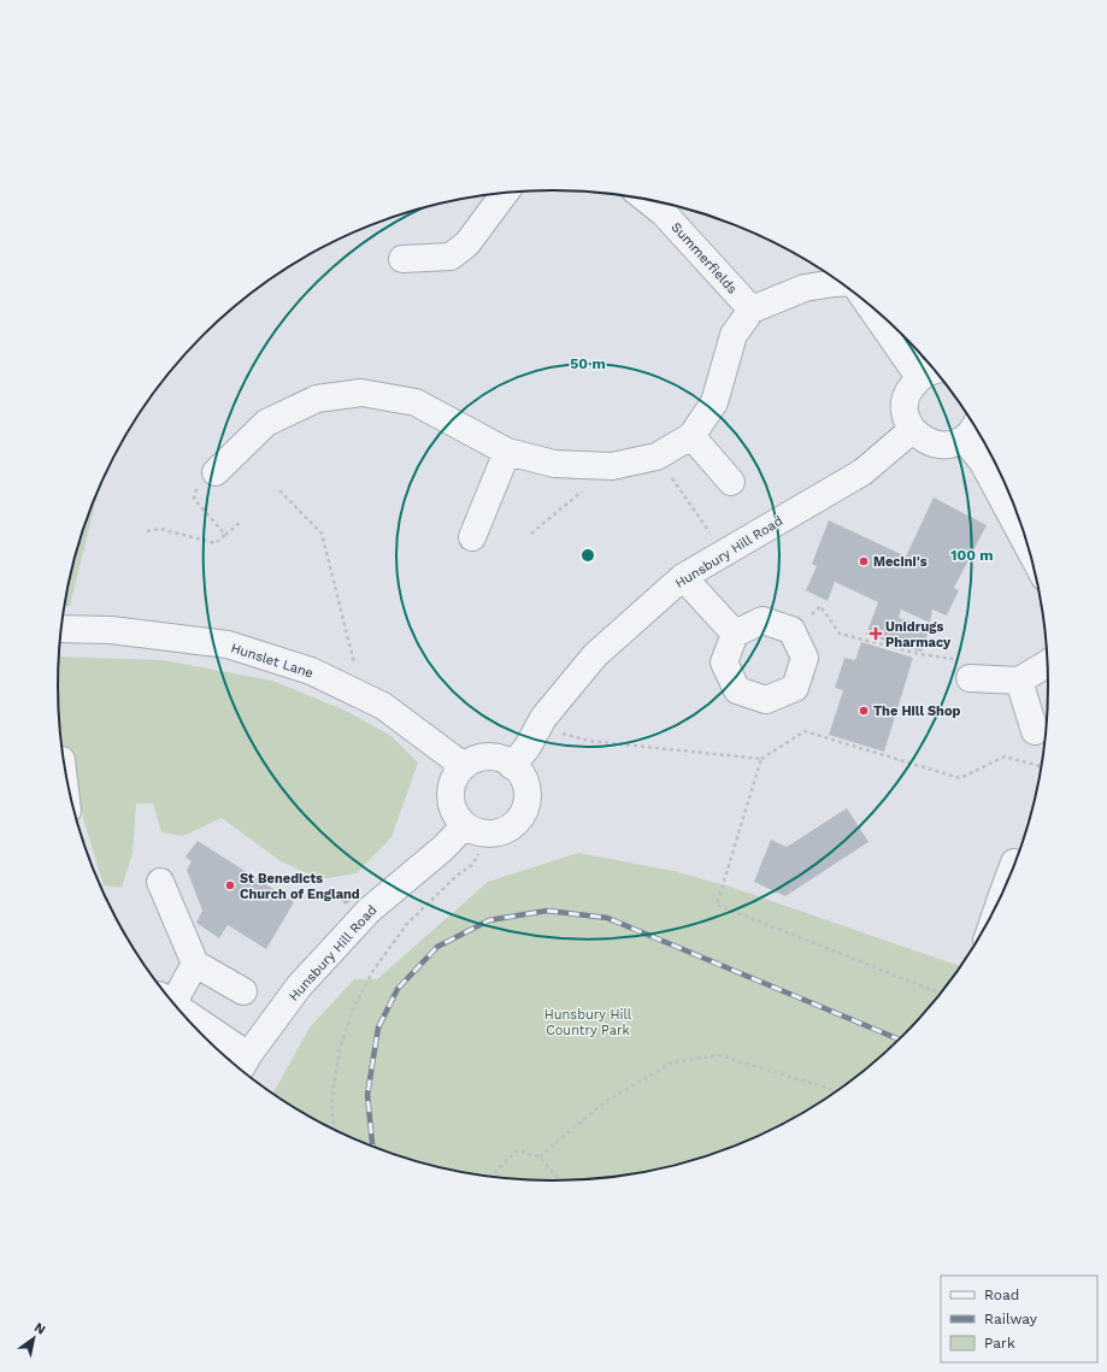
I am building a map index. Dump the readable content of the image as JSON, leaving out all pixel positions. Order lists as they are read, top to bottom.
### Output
{
  "streets": {
    "street": ["Summerfields", "Hunsbury Hill Road", "Hunslet Lane"]
  },
  "crossings": [
    ["Hunsbury Hill Road", "Hunslet Lane"]
  ],
  "parks": ["Hunsbury Hill Country Park"],
  "places": {
    "other": ["Mecini's", "The Hill Shop", "St Benedicts Church of England"],
    "health": ["Unidrugs Pharmacy"]
  },
  "legend": ["Road", "Railway", "Park"],
  "north": "top right",
  "rings": ["50 m", "100 m"]
}
